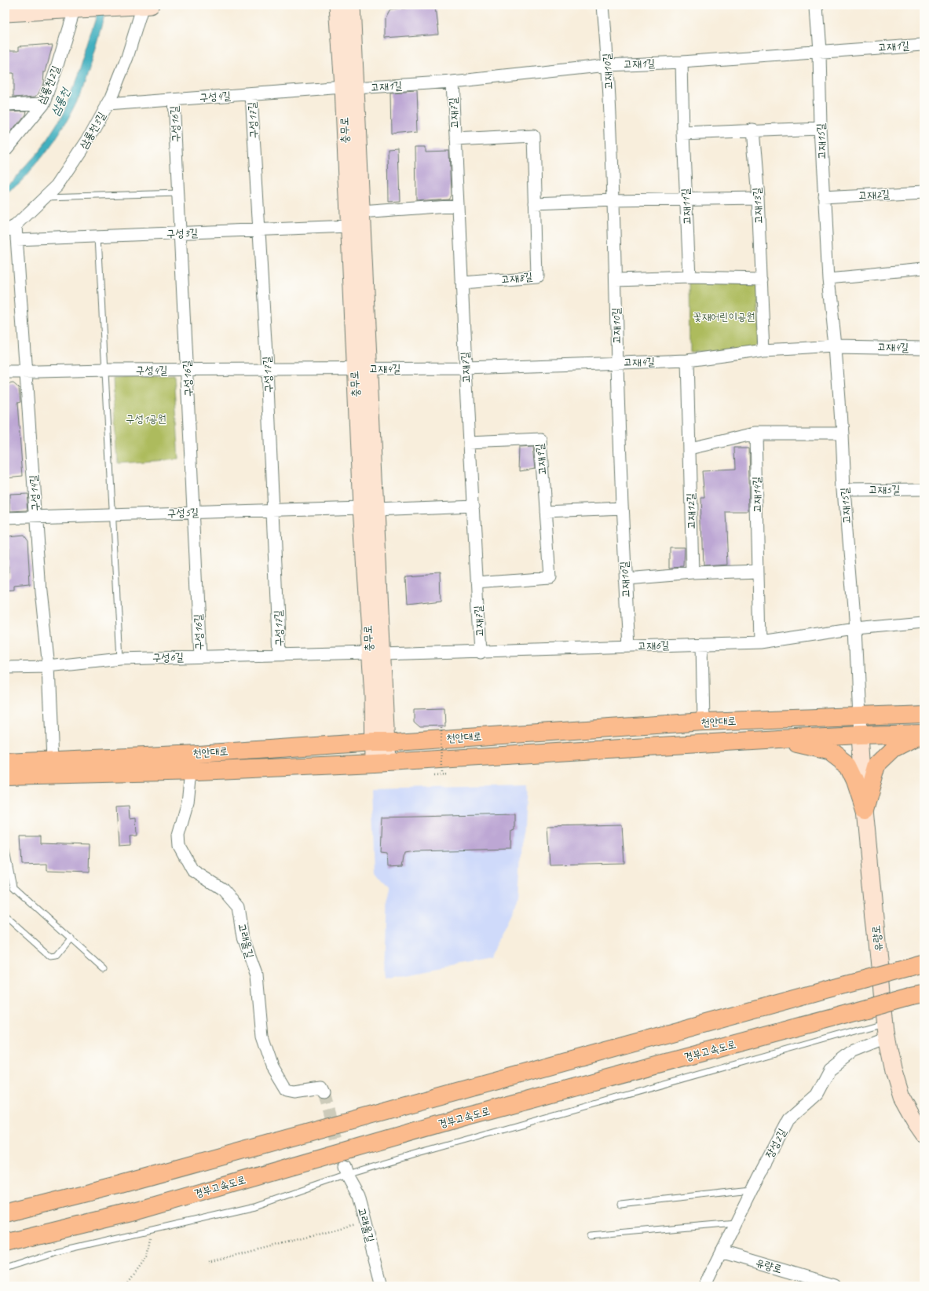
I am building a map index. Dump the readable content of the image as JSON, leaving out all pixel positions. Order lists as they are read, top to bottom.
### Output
{
  "streets": {
    "main road": [
      "충무로",
      "천안대로",
      "유량로",
      "경부고속도로"
    ],
    "street": [
      "고재1길",
      "고재10길",
      "삼룡천2길",
      "구성4길",
      "고재7길",
      "구성17길",
      "구성16길",
      "삼룡천3길",
      "고재15길",
      "고재2길",
      "고재13길",
      "고재11길",
      "구성3길",
      "고재8길",
      "고재4길",
      "고재9길",
      "고재5길",
      "구성14길",
      "고재14길",
      "고재12길",
      "구성5길",
      "고재6길",
      "구성6길",
      "고래울길",
      "장성2길"
    ]
  },
  "crossings": [
    ["고재1길", "고재10길"],
    ["고재1길", "구성4길"],
    ["고재1길", "고재7길"],
    ["고재1길", "충무로"],
    ["고재1길", "고재15길"],
    ["고재1길", "고재11길"],
    ["고재10길", "고재4길"],
    ["고재10길", "고재6길"],
    ["구성4길", "구성17길"],
    ["구성4길", "구성16길"],
    ["구성4길", "삼룡천3길"],
    ["구성4길", "충무로"],
    ["구성4길", "고재4길"],
    ["구성4길", "구성14길"],
    ["고재7길", "고재8길"],
    ["고재7길", "고재4길"],
    ["고재7길", "고재9길"],
    ["고재7길", "고재6길"],
    ["구성17길", "구성3길"],
    ["구성17길", "구성5길"],
    ["구성17길", "구성6길"],
    ["구성16길", "구성3길"],
    ["구성16길", "구성5길"],
    ["구성16길", "구성6길"],
    ["삼룡천3길", "구성14길"],
    ["충무로", "구성3길"],
    ["충무로", "고재4길"],
    ["충무로", "구성5길"],
    ["충무로", "고재6길"],
    ["충무로", "구성6길"],
    ["충무로", "천안대로"],
    ["고재15길", "고재2길"],
    ["고재15길", "고재4길"],
    ["고재15길", "고재5길"],
    ["고재15길", "고재6길"],
    ["고재15길", "천안대로"],
    ["고재15길", "유량로"],
    ["고재13길", "고재4길"],
    ["구성3길", "구성14길"],
    ["고재4길", "고재12길"],
    ["구성14길", "구성5길"],
    ["구성14길", "구성6길"],
    ["구성14길", "천안대로"],
    ["고재14길", "고재6길"],
    ["고재6길", "구성6길"],
    ["천안대로", "유량로"],
    ["천안대로", "고래울길"],
    ["유량로", "장성2길"]
  ],
  "water": ["삼룡천"],
  "parks": ["꽃재어린이공원", "구성1공원"]
}
